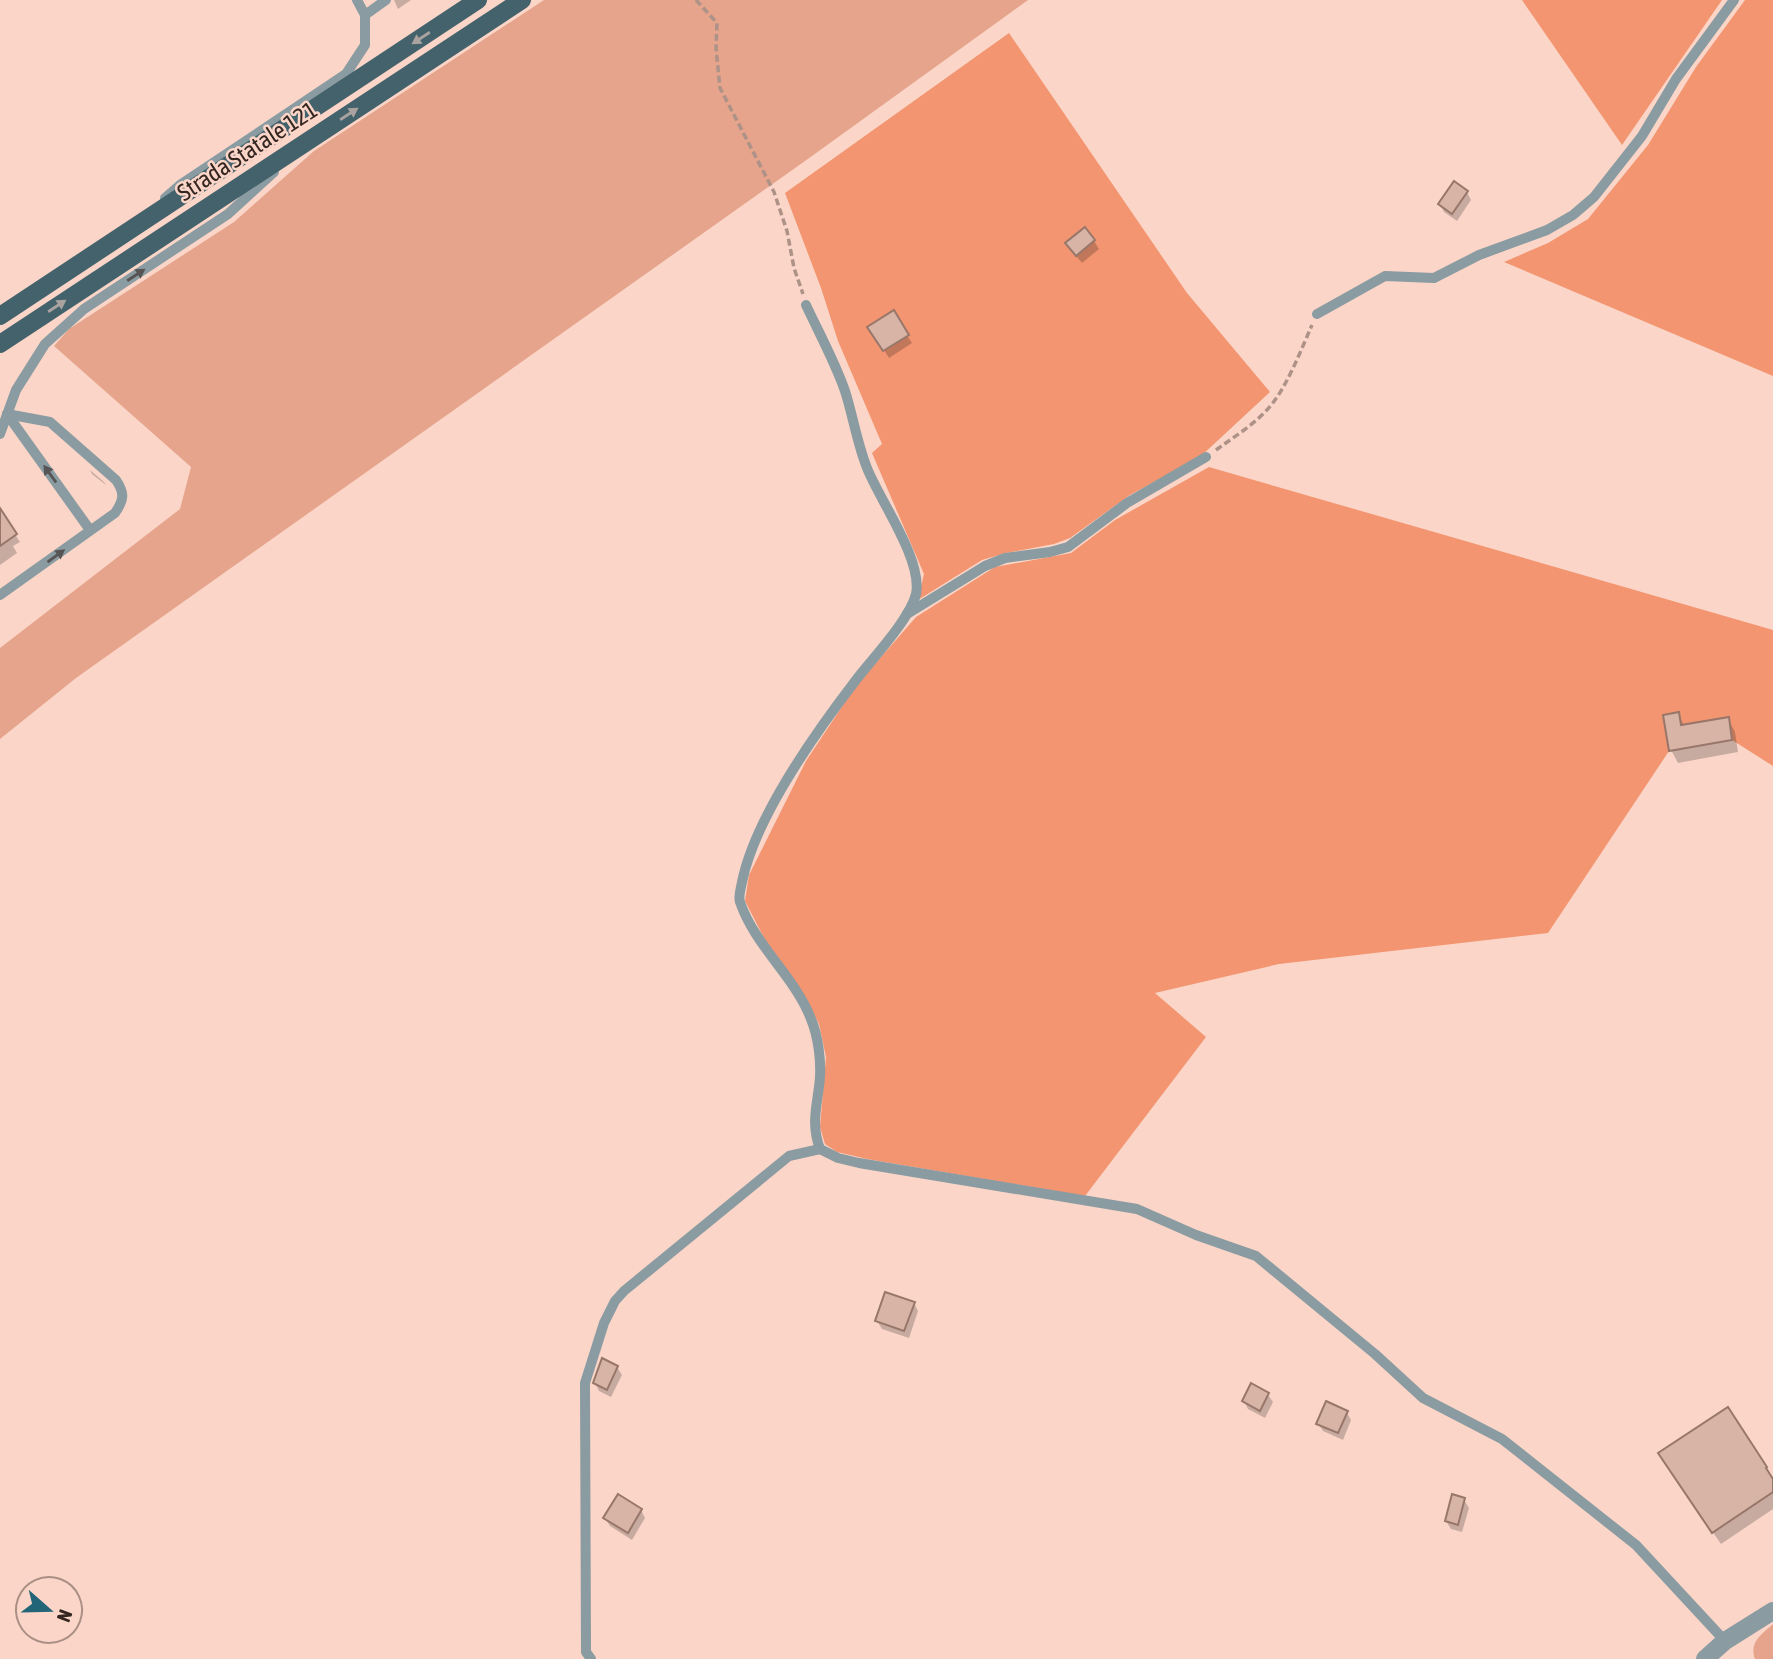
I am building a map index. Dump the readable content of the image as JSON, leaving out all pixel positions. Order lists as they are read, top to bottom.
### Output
{
  "streets": {
    "main road": ["Strada Statale 121"]
  },
  "north": "right"
}
